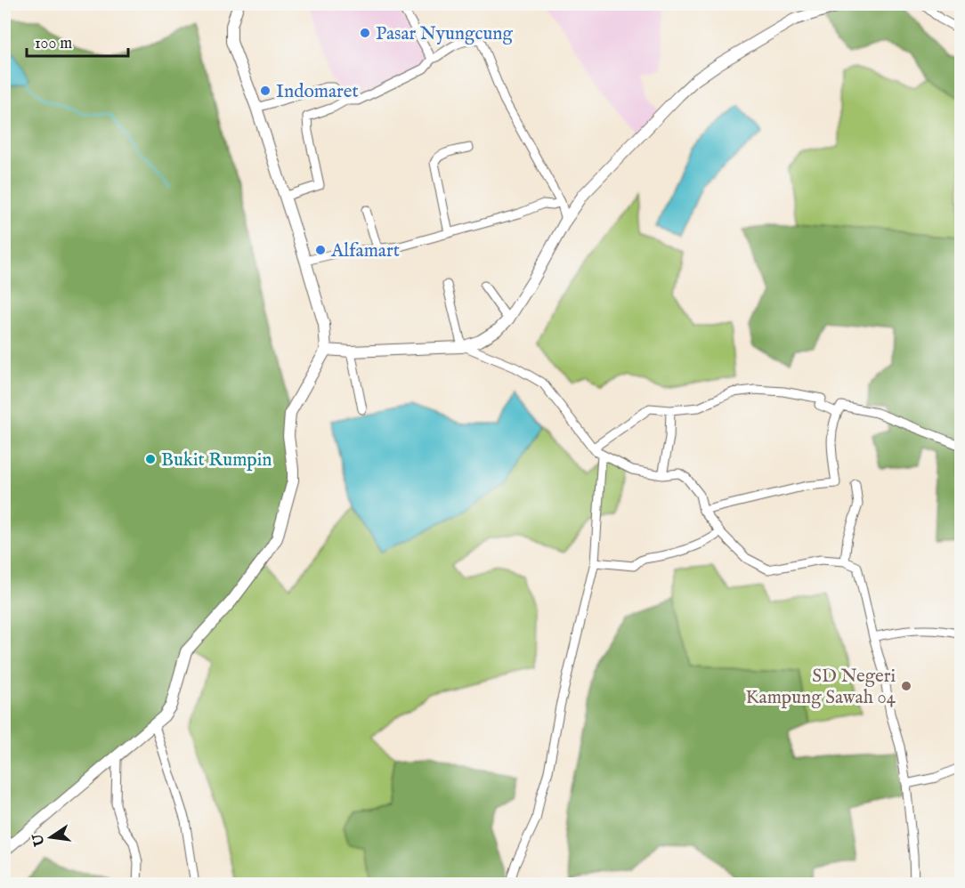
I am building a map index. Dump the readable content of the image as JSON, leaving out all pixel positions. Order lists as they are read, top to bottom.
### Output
{
  "places": [
    "Pasar Nyungcung",
    "Indomaret",
    "Alfamart",
    "Bukit Rumpin",
    "SD Negeri Kampung Sawah 04"
  ],
  "scale_bar": "100 m",
  "north": "left"
}
